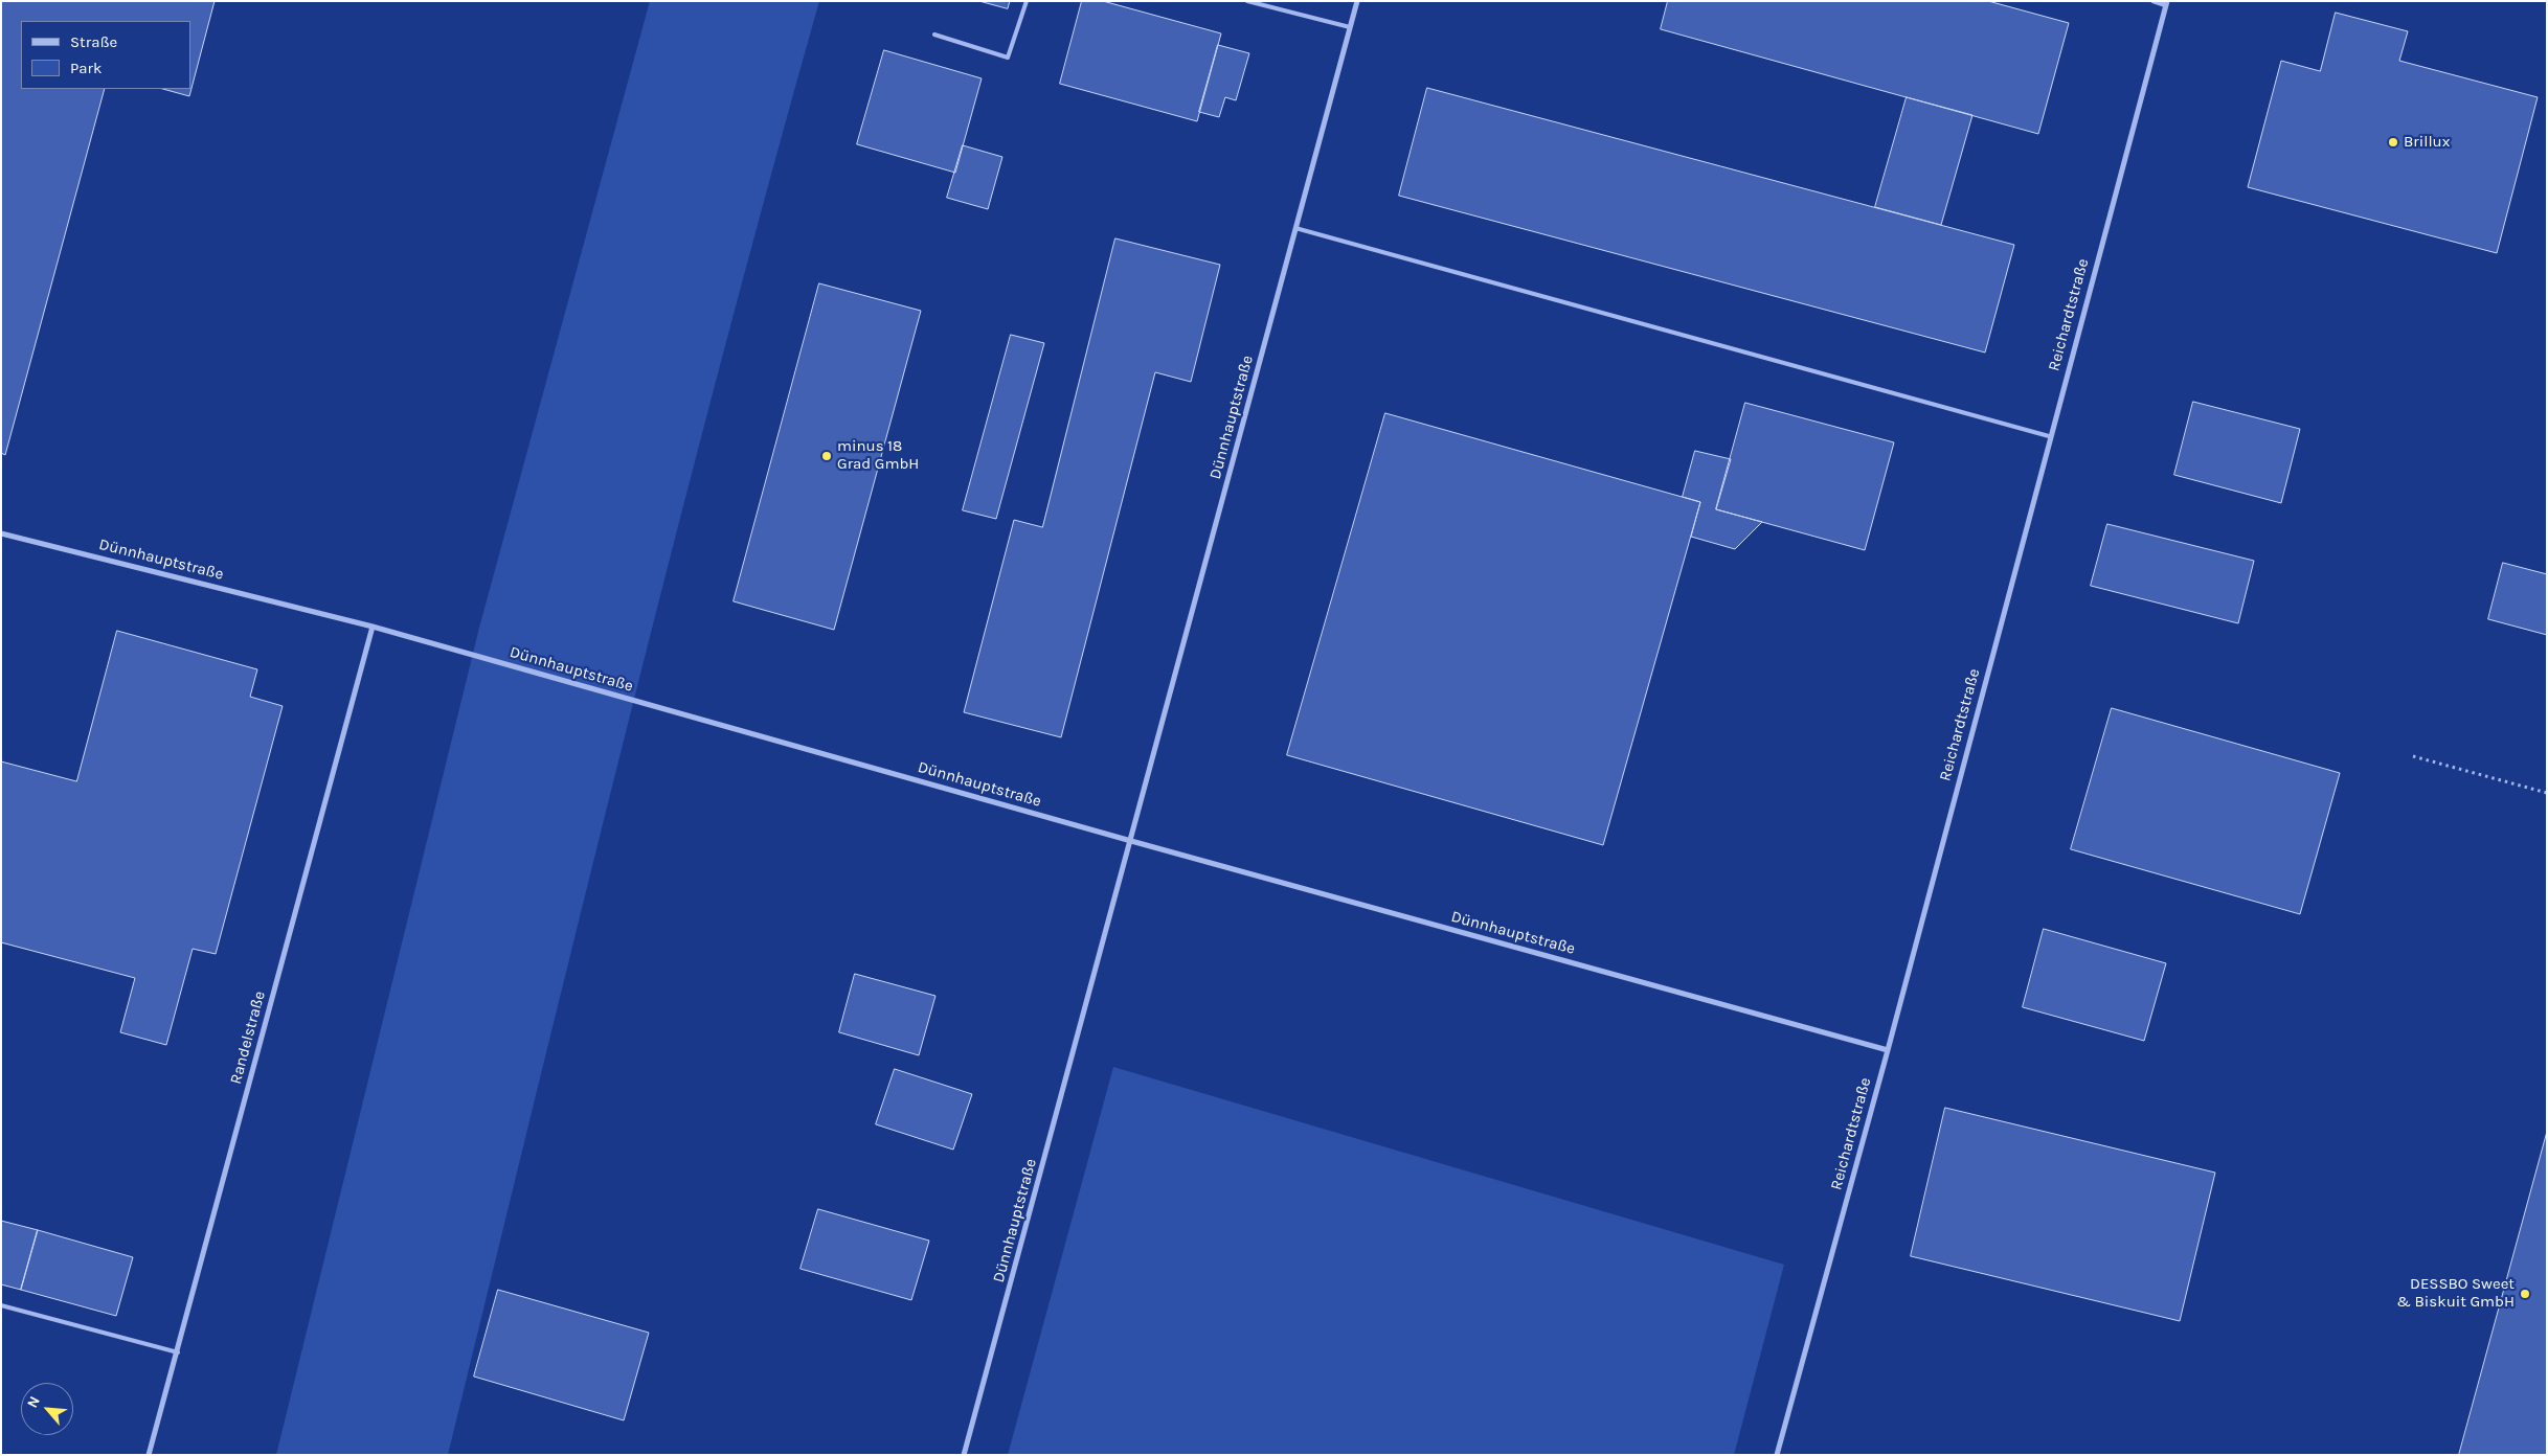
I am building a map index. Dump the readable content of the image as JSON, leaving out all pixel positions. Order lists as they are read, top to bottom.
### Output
{
  "streets": {
    "street": ["Reichardtstraße", "Dünnhauptstraße", "Randelstraße"]
  },
  "crossings": [
    ["Reichardtstraße", "Dünnhauptstraße"],
    ["Dünnhauptstraße", "Randelstraße"]
  ],
  "places": ["Brillux", "minus 18 Grad GmbH", "DESSBO Sweet & Biskuit GmbH"],
  "legend": ["Straße", "Park"],
  "north": "top left"
}
